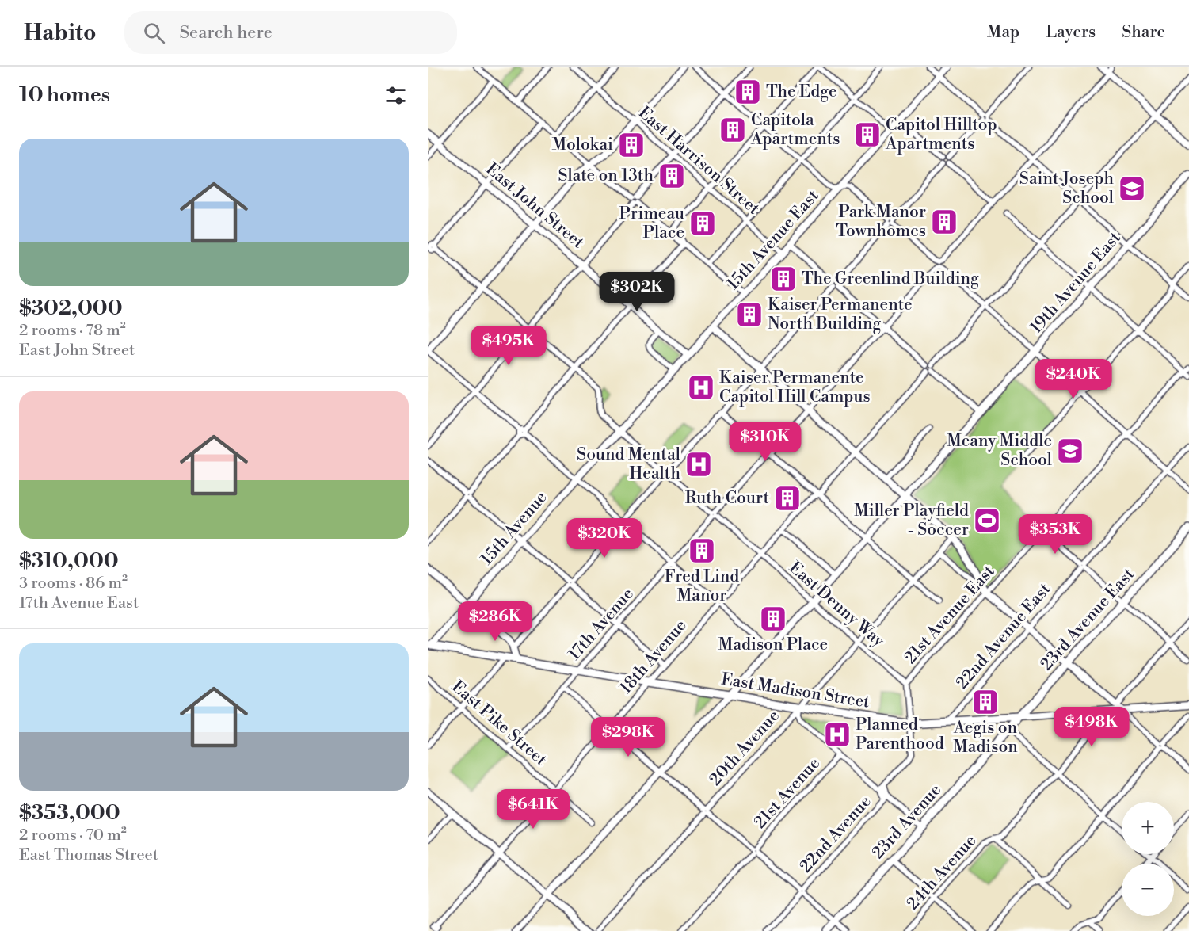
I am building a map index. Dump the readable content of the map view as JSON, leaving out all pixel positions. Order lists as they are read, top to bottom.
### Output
{
  "streets": {
    "main road": ["23rd Avenue East", "East Madison Street", "23rd Avenue"],
    "street": [
      "East Harrison Street",
      "East John Street",
      "15th Avenue East",
      "19th Avenue East",
      "15th Avenue",
      "East Denny Way",
      "21st Avenue East",
      "17th Avenue",
      "22nd Avenue East",
      "18th Avenue",
      "East Pike Street",
      "20th Avenue",
      "21st Avenue",
      "22nd Avenue",
      "24th Avenue"
    ]
  },
  "crossings": [
    ["East Harrison Street", "15th Avenue East"],
    ["East John Street", "15th Avenue East"],
    ["15th Avenue East", "15th Avenue"],
    ["15th Avenue East", "East Denny Way"],
    ["19th Avenue East", "East Denny Way"],
    ["19th Avenue East", "East Madison Street"],
    ["15th Avenue", "East Denny Way"],
    ["15th Avenue", "East Madison Street"],
    ["East Denny Way", "21st Avenue East"],
    ["East Denny Way", "17th Avenue"],
    ["East Denny Way", "18th Avenue"],
    ["East Denny Way", "20th Avenue"],
    ["23rd Avenue East", "East Madison Street"],
    ["23rd Avenue East", "23rd Avenue"],
    ["17th Avenue", "East Madison Street"],
    ["17th Avenue", "East Pike Street"],
    ["22nd Avenue East", "East Madison Street"],
    ["18th Avenue", "East Madison Street"],
    ["18th Avenue", "East Pike Street"],
    ["East Madison Street", "20th Avenue"],
    ["East Madison Street", "22nd Avenue"],
    ["East Madison Street", "24th Avenue"]
  ],
  "places": {
    "building": [
      "The Edge",
      "Capitola Apartments",
      "Capitol Hilltop Apartments",
      "Molokai",
      "Slate on 13th",
      "Park Manor Townhomes",
      "Primeau Place",
      "The Greenlind Building",
      "Kaiser Permanente North Building",
      "Ruth Court",
      "Fred Lind Manor",
      "Madison Place",
      "Aegis on Madison"
    ],
    "school or university": ["Saint Joseph School", "Meany Middle School"],
    "hospital": ["Kaiser Permanente Capitol Hill Campus", "Sound Mental Health", "Planned Parenthood"],
    "sports": ["Miller Playfield - Soccer"]
  },
  "page": {
    "header": "Habito",
    "search": "Search here",
    "nav": ["Map", "Layers", "Share"],
    "heading": "10 homes",
    "list": [
      {
        "name": "$302,000",
        "note": "2 rooms · 78 m² · East John Street"
      },
      {
        "name": "$310,000",
        "note": "3 rooms · 86 m² · 17th Avenue East"
      },
      {
        "name": "$353,000",
        "note": "2 rooms · 70 m² · East Thomas Street"
      }
    ],
    "price": [
      "$302K",
      "$495K",
      "$240K",
      "$310K",
      "$353K",
      "$320K",
      "$286K",
      "$498K",
      "$298K",
      "$641K"
    ],
    "map_buttons": ["+", "−"]
  }
}
